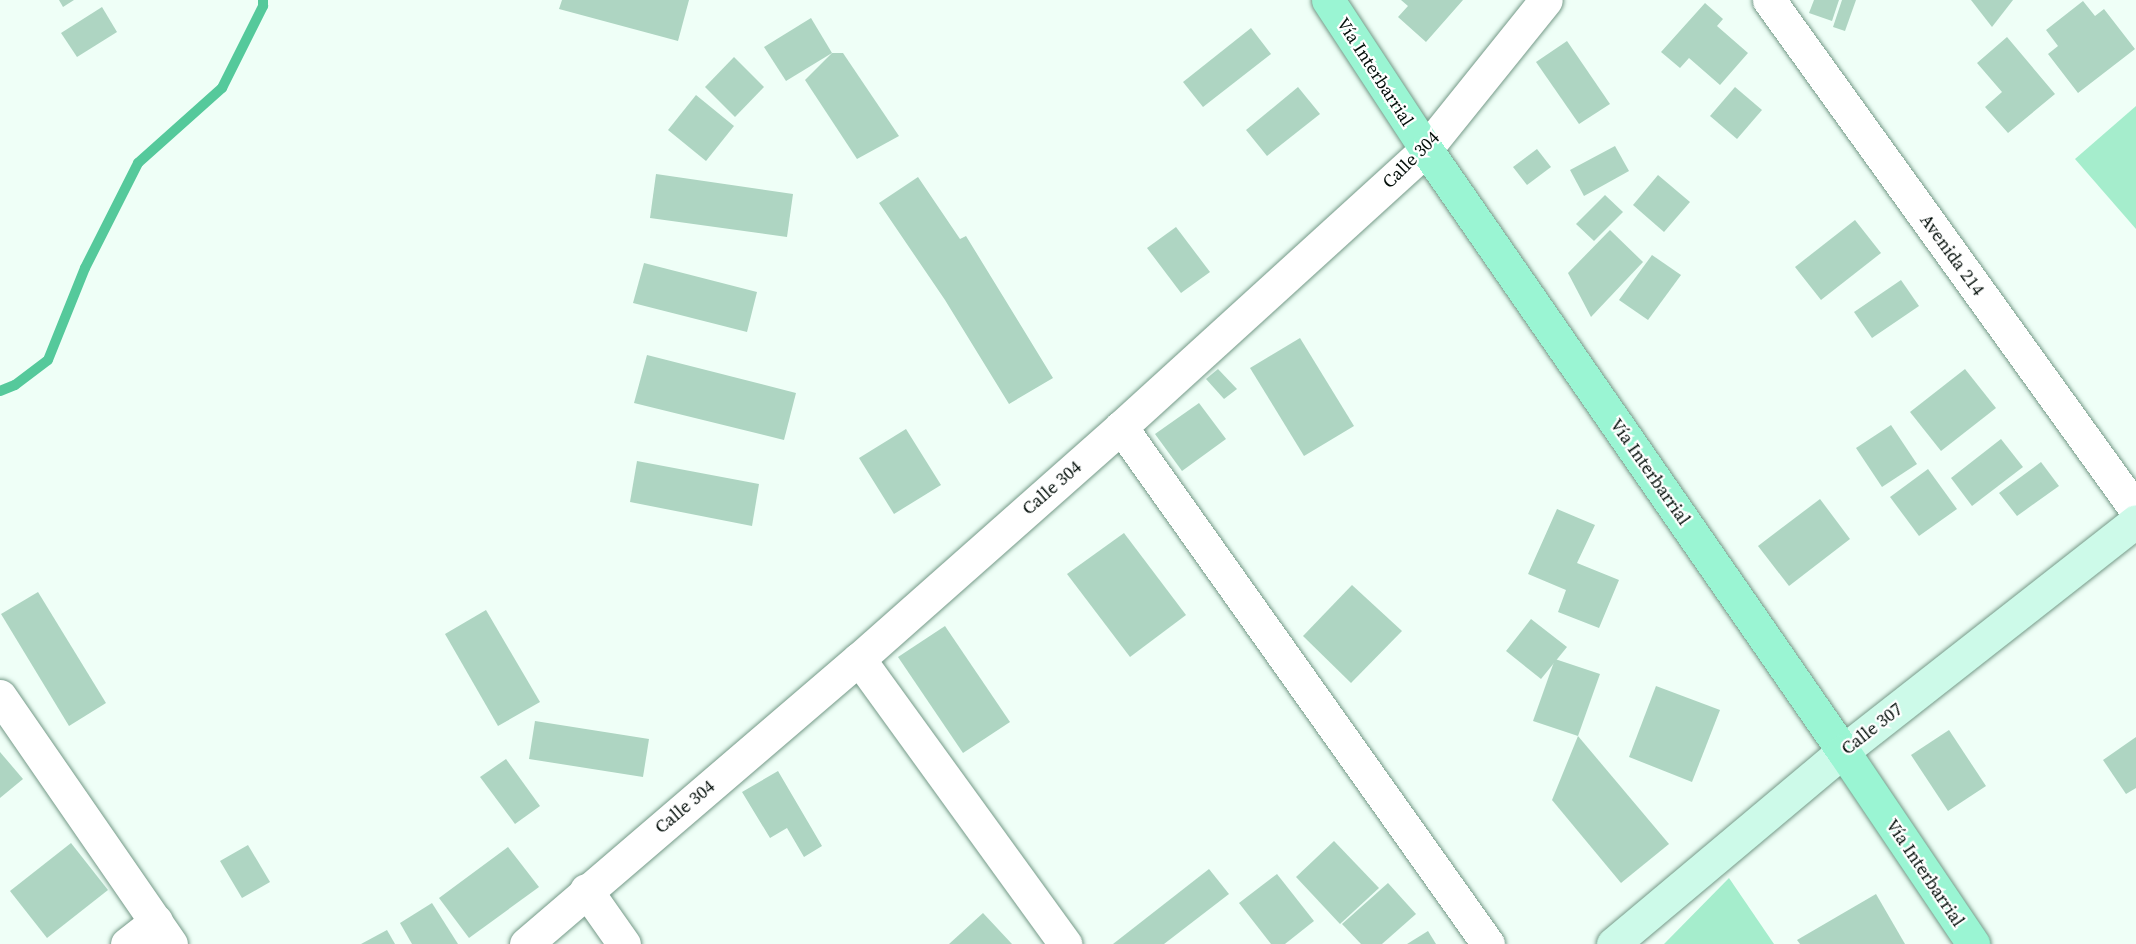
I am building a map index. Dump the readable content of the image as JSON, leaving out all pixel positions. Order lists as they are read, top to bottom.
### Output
{
  "streets": {
    "main road": ["Vía Interbarrial"],
    "street": ["Calle 304", "Avenida 214", "Calle 307"]
  },
  "crossings": [
    ["Vía Interbarrial", "Calle 304"],
    ["Vía Interbarrial", "Calle 307"]
  ]
}
